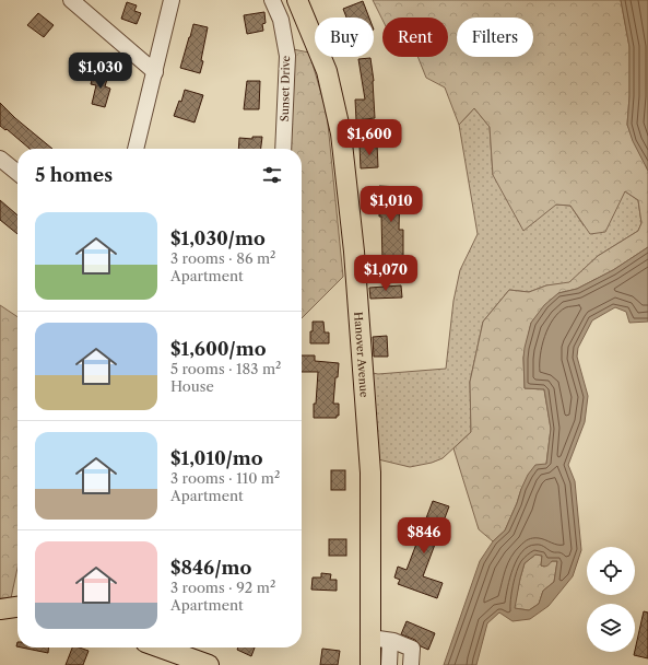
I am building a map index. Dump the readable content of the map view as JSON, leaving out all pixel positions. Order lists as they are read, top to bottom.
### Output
{
  "streets": {
    "main road": ["Hanover Avenue"],
    "street": ["Sunset Drive"]
  },
  "page": {
    "chip": ["Buy", "Rent", "Filters"],
    "price": [
      "$1,030",
      "$1,600",
      "$1,010",
      "$1,070",
      "$846"
    ],
    "heading": "5 homes",
    "list": [
      {
        "name": "$1,030/mo",
        "note": "3 rooms · 86 m² · Apartment"
      },
      {
        "name": "$1,600/mo",
        "note": "5 rooms · 183 m² · House"
      },
      {
        "name": "$1,010/mo",
        "note": "3 rooms · 110 m² · Apartment"
      },
      {
        "name": "$846/mo",
        "note": "3 rooms · 92 m² · Apartment"
      }
    ]
  }
}
